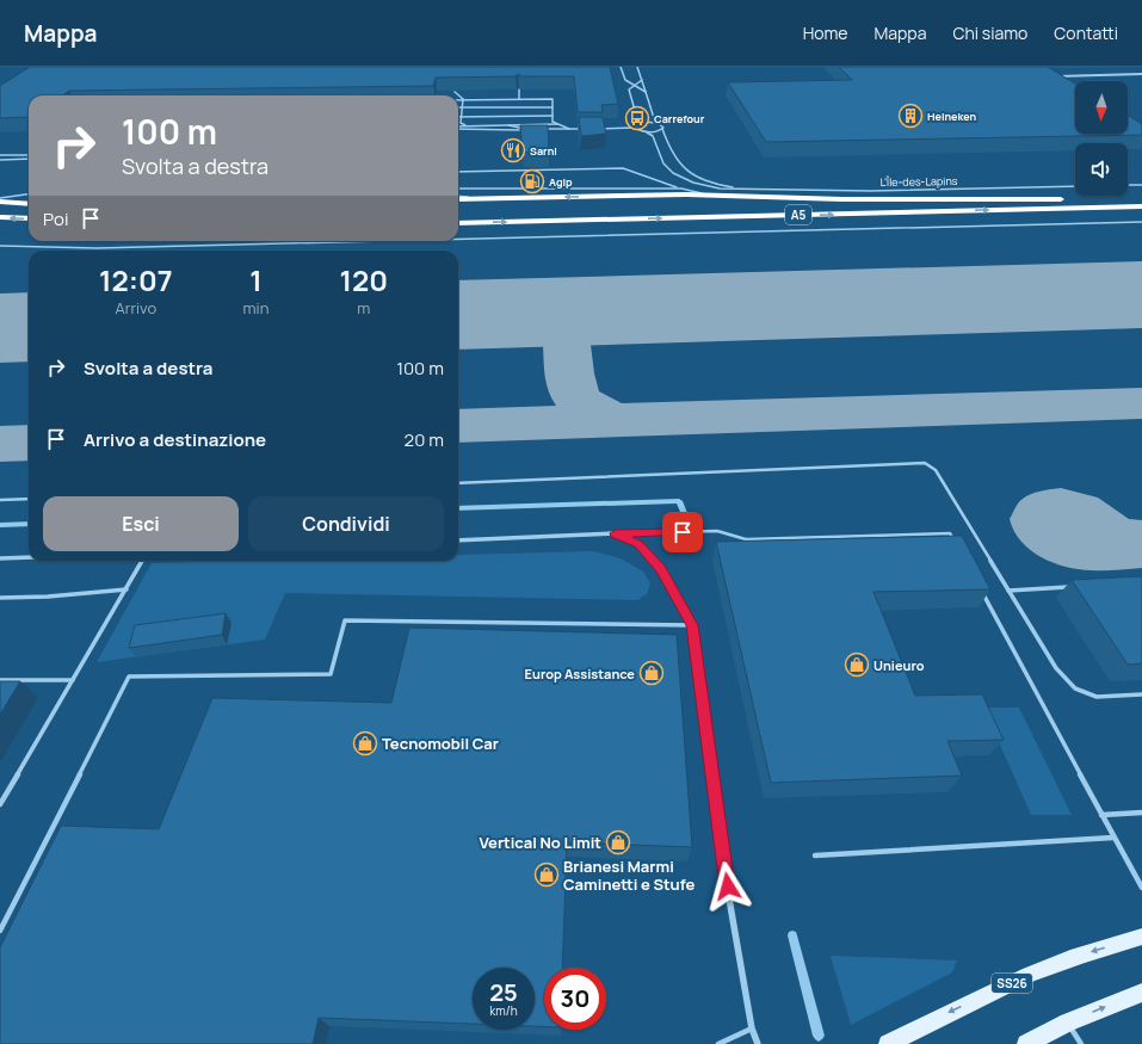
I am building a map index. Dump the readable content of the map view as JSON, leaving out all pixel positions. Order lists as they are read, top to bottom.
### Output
{
  "streets": {
    "highway": ["A5"],
    "main road": ["SS26"],
    "lane": ["L'Île-des-Lapins"]
  },
  "places": {
    "building": ["Heineken"],
    "bus stop": ["Carrefour"],
    "restaurant": ["Sarni"],
    "fuel station": ["Agip"],
    "shop": [
      "Unieuro",
      "Europ Assistance",
      "Tecnomobil Car",
      "Vertical No Limit",
      "Brianesi Marmi Caminetti e Stufe"
    ]
  },
  "north": "bottom",
  "page": {
    "header": "Mappa",
    "nav": [
      "Home",
      "Mappa",
      "Chi siamo",
      "Contatti"
    ],
    "turn": ["100 m", "Svolta a destra"],
    "then": "Poi",
    "eta": [
      "12:07",
      "Arrivo",
      "1",
      "min",
      "120",
      "m"
    ],
    "list": [
      {
        "name": "Svolta a destra",
        "value": "100 m"
      },
      {
        "name": "Arrivo a destinazione",
        "value": "20 m"
      }
    ],
    "buttons": ["Esci", "Condividi"],
    "speed": "25 km/h",
    "limit": "30"
  }
}
